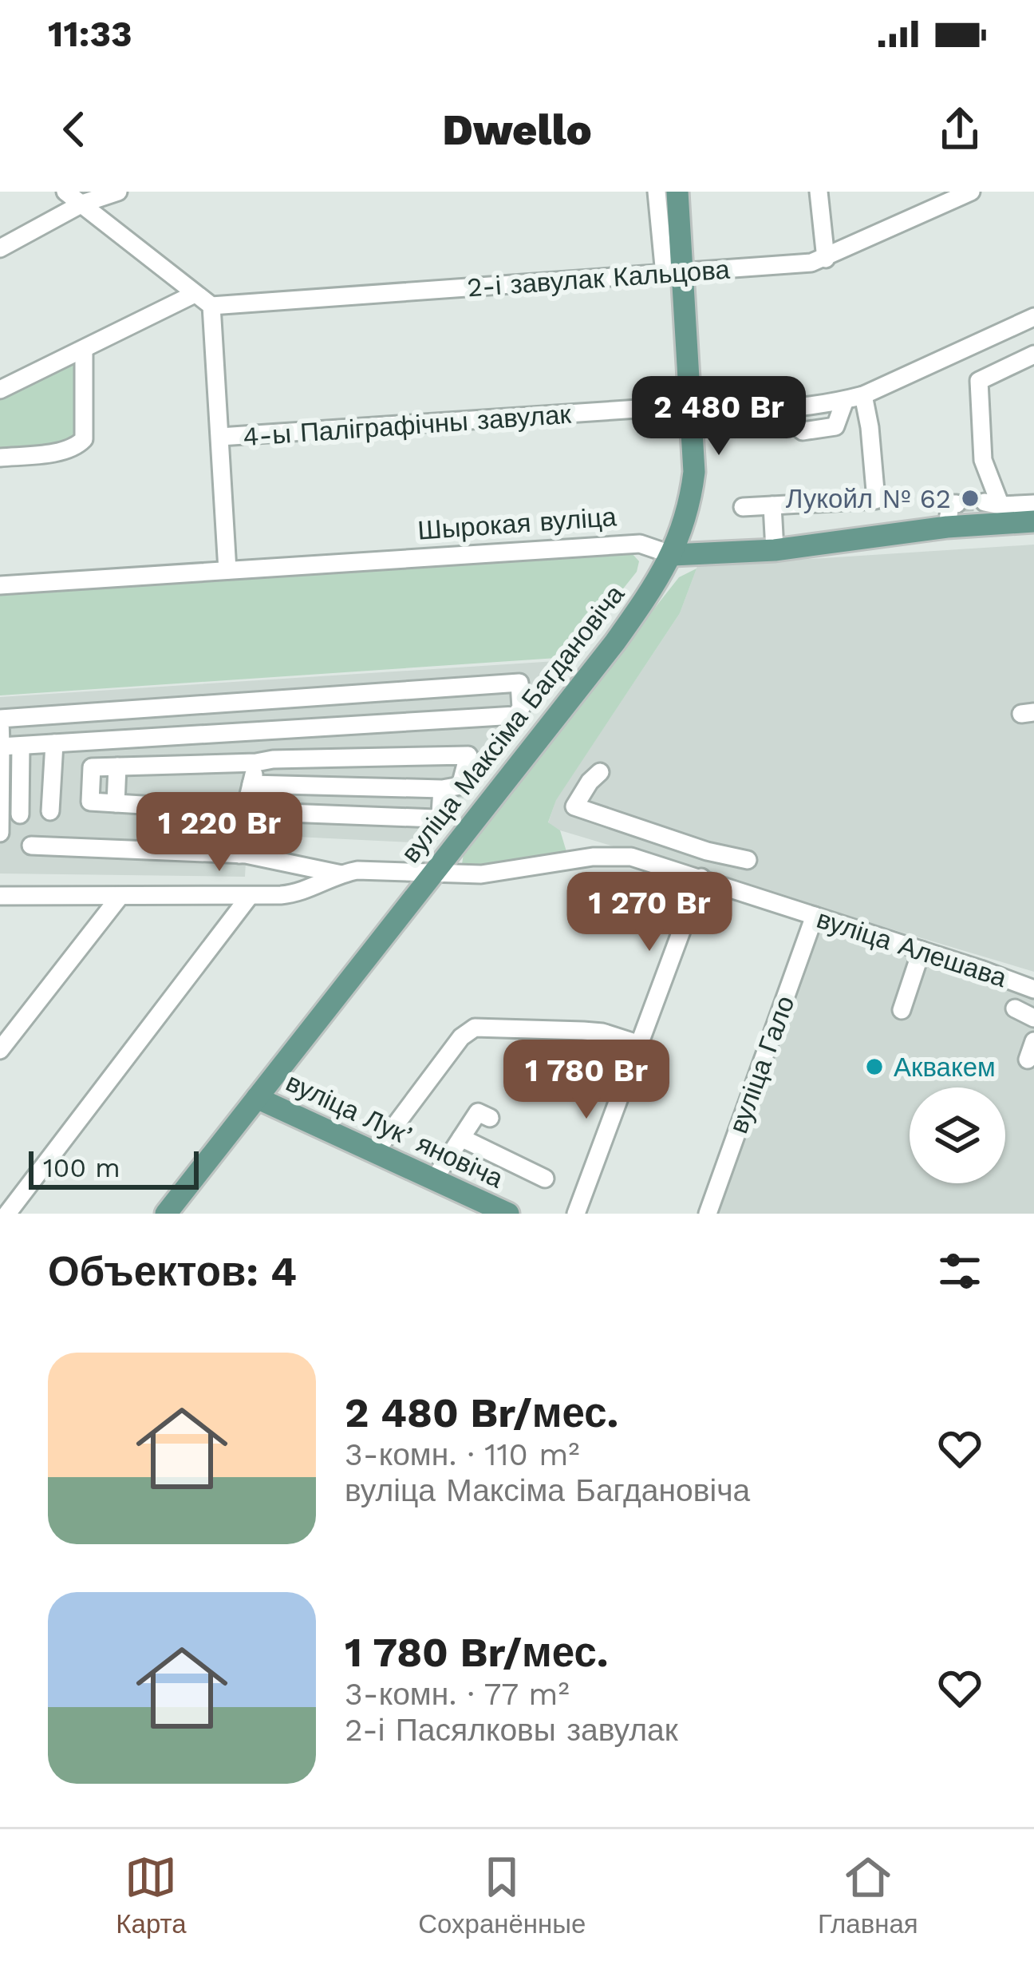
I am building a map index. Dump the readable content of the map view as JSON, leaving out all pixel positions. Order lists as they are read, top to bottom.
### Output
{
  "streets": {
    "main road": ["Шырокая вуліца", "вуліца Максіма Багдановіча", "вуліца Лукʼяновіча"],
    "street": [
      "2-і завулак Кальцова",
      "4-ы Паліграфічны завулак",
      "вуліца Алешава",
      "вуліца Гало"
    ]
  },
  "crossings": [
    ["2-і завулак Кальцова", "вуліца Максіма Багдановіча"],
    ["4-ы Паліграфічны завулак", "вуліца Максіма Багдановіча"],
    ["Шырокая вуліца", "вуліца Максіма Багдановіча"],
    ["вуліца Максіма Багдановіча", "вуліца Алешава"],
    ["вуліца Максіма Багдановіча", "вуліца Лукʼяновіча"],
    ["вуліца Алешава", "вуліца Гало"]
  ],
  "places": ["Лукойл № 62", "Аквакем"],
  "scale_bar": "100 m",
  "page": {
    "status": "11:33",
    "header": "Dwello",
    "price": [
      "2 480 Br",
      "1 220 Br",
      "1 270 Br",
      "1 780 Br"
    ],
    "scale": "100 m",
    "heading": "Объектов: 4",
    "list": [
      {
        "name": "2 480 Br/мес.",
        "note": "3-комн. · 110 m² · вуліца Максіма Багдановіча"
      },
      {
        "name": "1 780 Br/мес.",
        "note": "3-комн. · 77 m² · 2-і Пасялковы завулак"
      }
    ],
    "tabs": ["Карта", "Сохранённые", "Главная"]
  }
}
